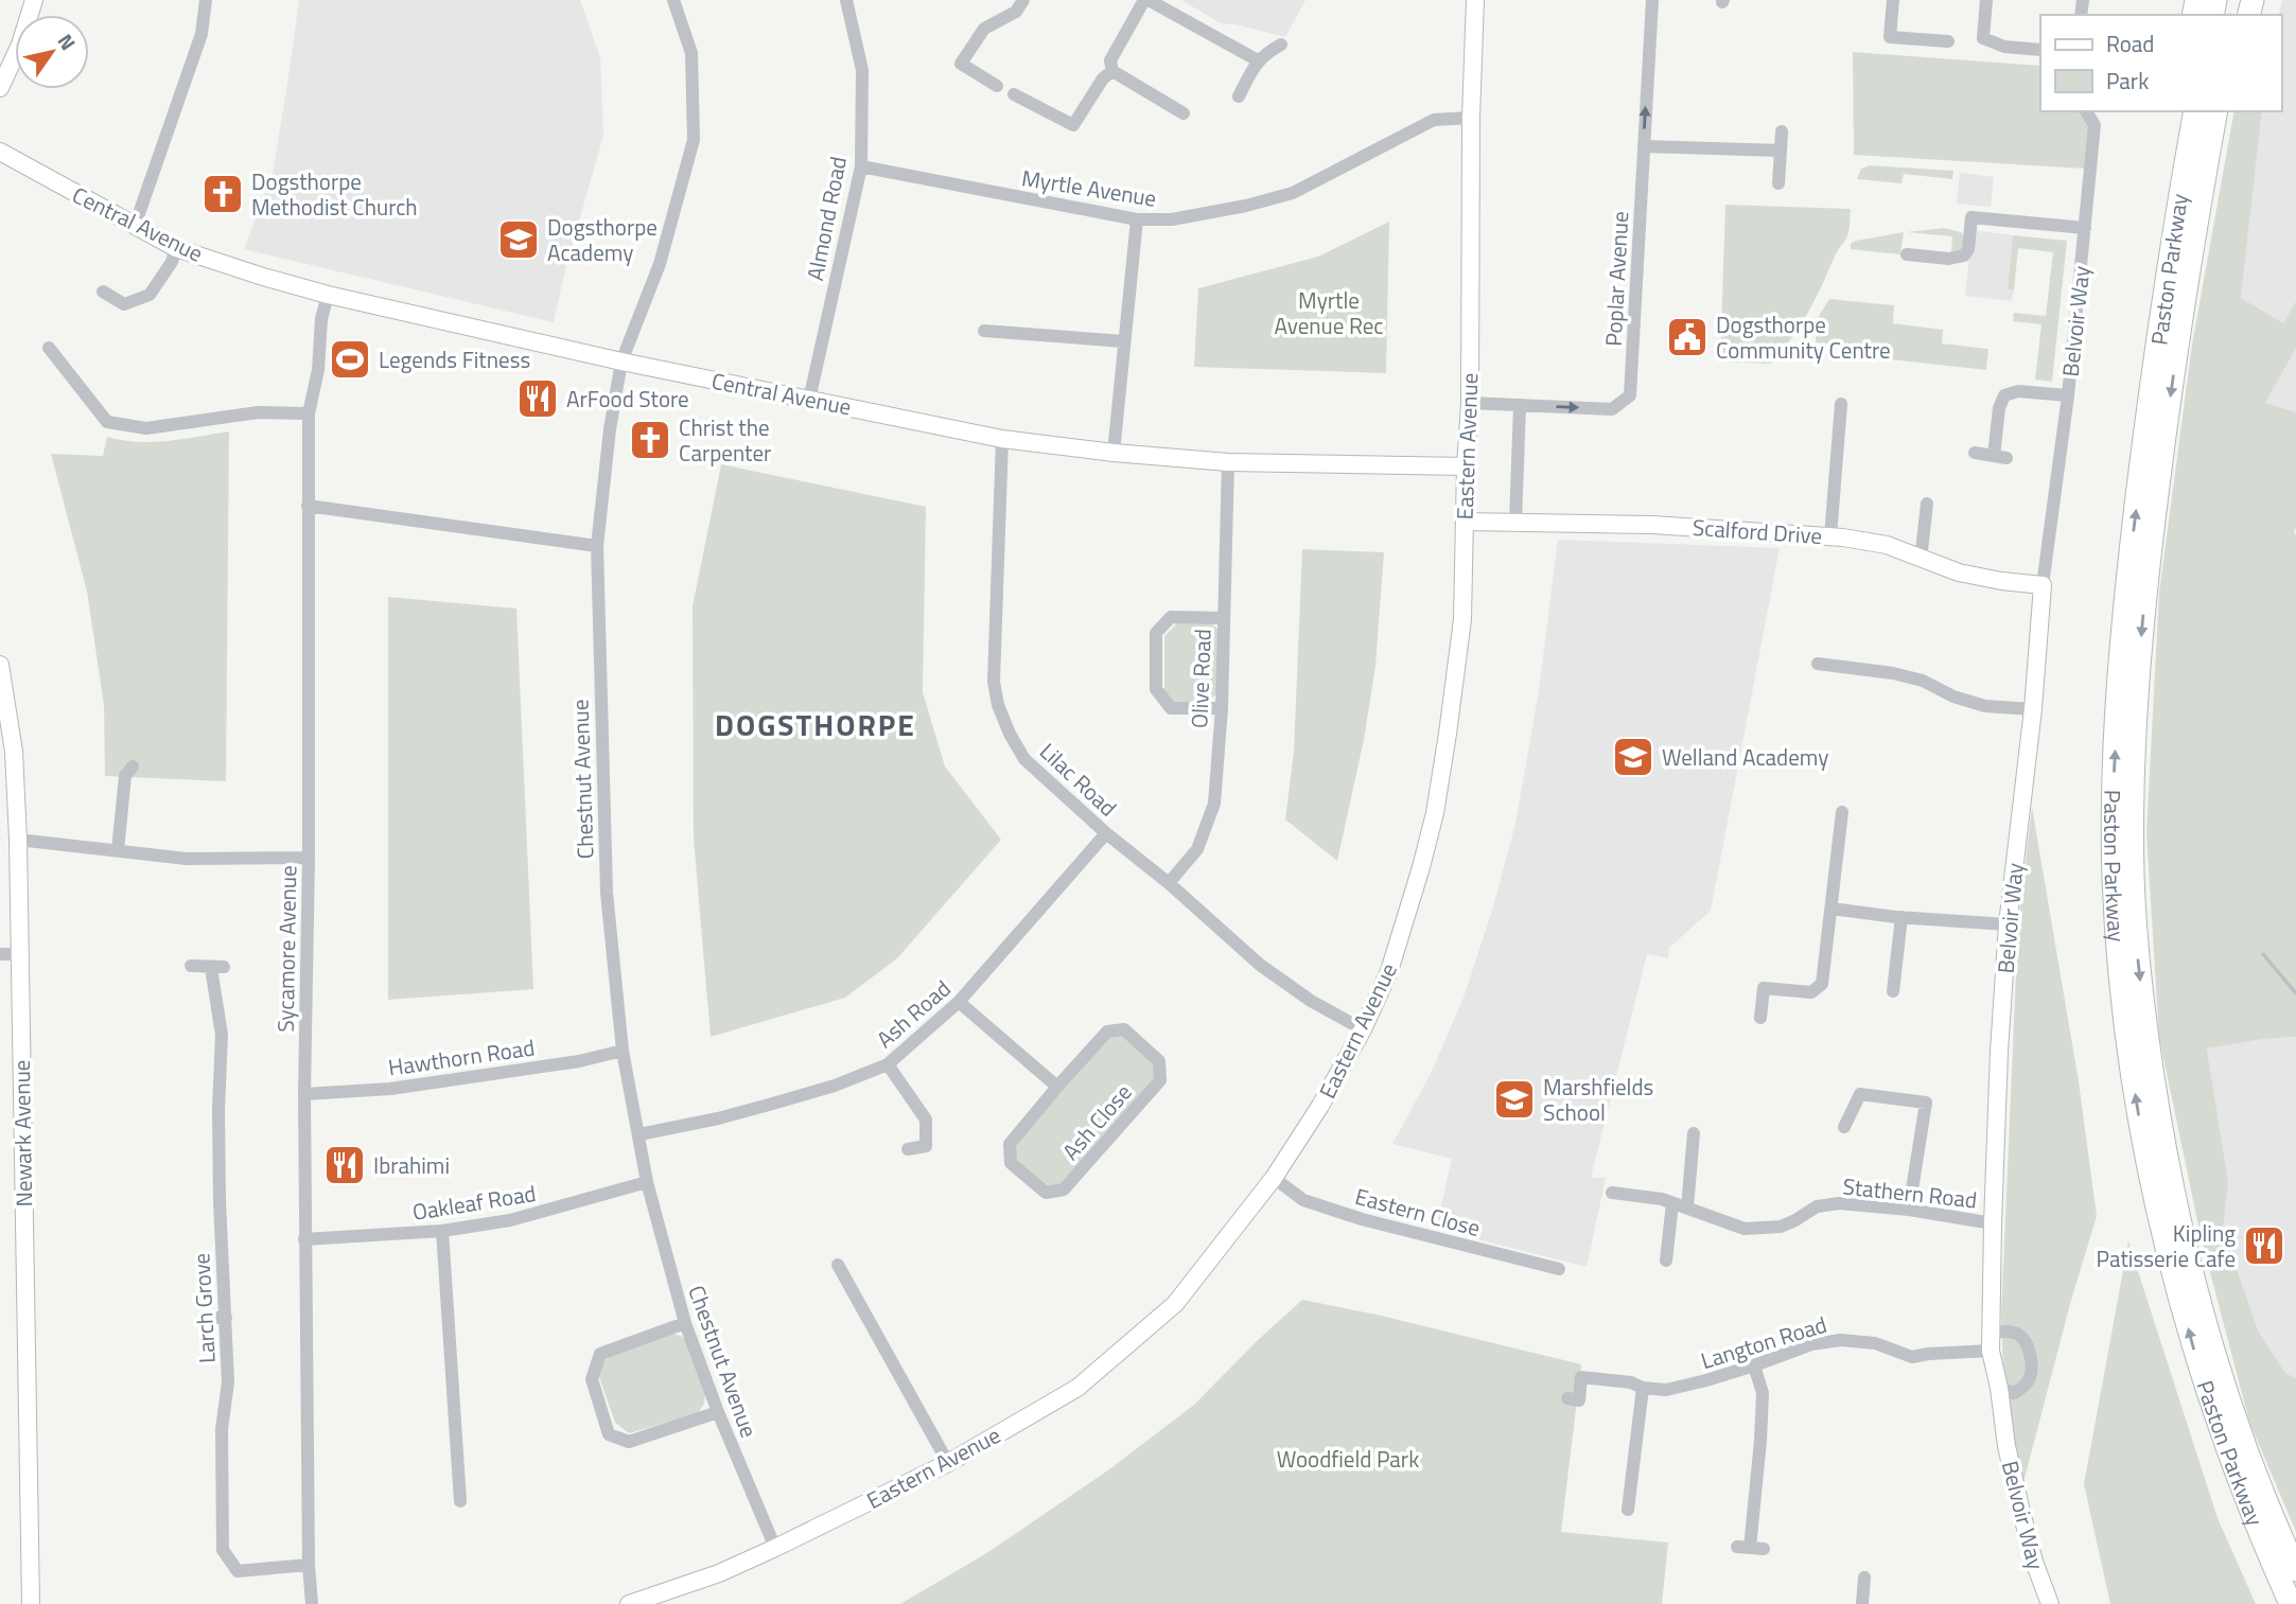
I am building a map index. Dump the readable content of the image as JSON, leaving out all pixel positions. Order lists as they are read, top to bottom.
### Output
{
  "streets": {
    "highway": ["Paston Parkway"],
    "street": [
      "Myrtle Avenue",
      "Almond Road",
      "Central Avenue",
      "Poplar Avenue",
      "Belvoir Way",
      "Eastern Avenue",
      "Scalford Drive",
      "Olive Road",
      "Chestnut Avenue",
      "Lilac Road",
      "Sycamore Avenue",
      "Ash Road",
      "Hawthorn Road",
      "Ash Close",
      "Newark Avenue",
      "Stathern Road",
      "Oakleaf Road",
      "Eastern Close",
      "Larch Grove",
      "Langton Road"
    ]
  },
  "crossings": [
    ["Myrtle Avenue", "Almond Road"],
    ["Myrtle Avenue", "Eastern Avenue"],
    ["Almond Road", "Central Avenue"],
    ["Central Avenue", "Eastern Avenue"],
    ["Central Avenue", "Olive Road"],
    ["Central Avenue", "Chestnut Avenue"],
    ["Central Avenue", "Lilac Road"],
    ["Central Avenue", "Sycamore Avenue"],
    ["Poplar Avenue", "Eastern Avenue"],
    ["Belvoir Way", "Scalford Drive"],
    ["Belvoir Way", "Stathern Road"],
    ["Belvoir Way", "Langton Road"],
    ["Eastern Avenue", "Scalford Drive"],
    ["Eastern Avenue", "Chestnut Avenue"],
    ["Eastern Avenue", "Lilac Road"],
    ["Eastern Avenue", "Eastern Close"],
    ["Olive Road", "Lilac Road"],
    ["Chestnut Avenue", "Ash Road"],
    ["Chestnut Avenue", "Hawthorn Road"],
    ["Chestnut Avenue", "Oakleaf Road"],
    ["Lilac Road", "Ash Road"],
    ["Sycamore Avenue", "Hawthorn Road"],
    ["Sycamore Avenue", "Oakleaf Road"],
    ["Sycamore Avenue", "Larch Grove"]
  ],
  "one_way": ["Poplar Avenue"],
  "districts": ["DOGSTHORPE"],
  "parks": ["Myrtle Avenue Rec", "Woodfield Park"],
  "places": {
    "church": ["Dogsthorpe Methodist Church", "Christ the Carpenter"],
    "school or university": ["Dogsthorpe Academy", "Welland Academy", "Marshfields School"],
    "public building": ["Dogsthorpe Community Centre"],
    "sports": ["Legends Fitness"],
    "restaurant": ["ArFood Store", "Ibrahimi", "Kipling Patisserie Cafe"]
  },
  "legend": ["Road", "Park"],
  "north": "top right"
}
